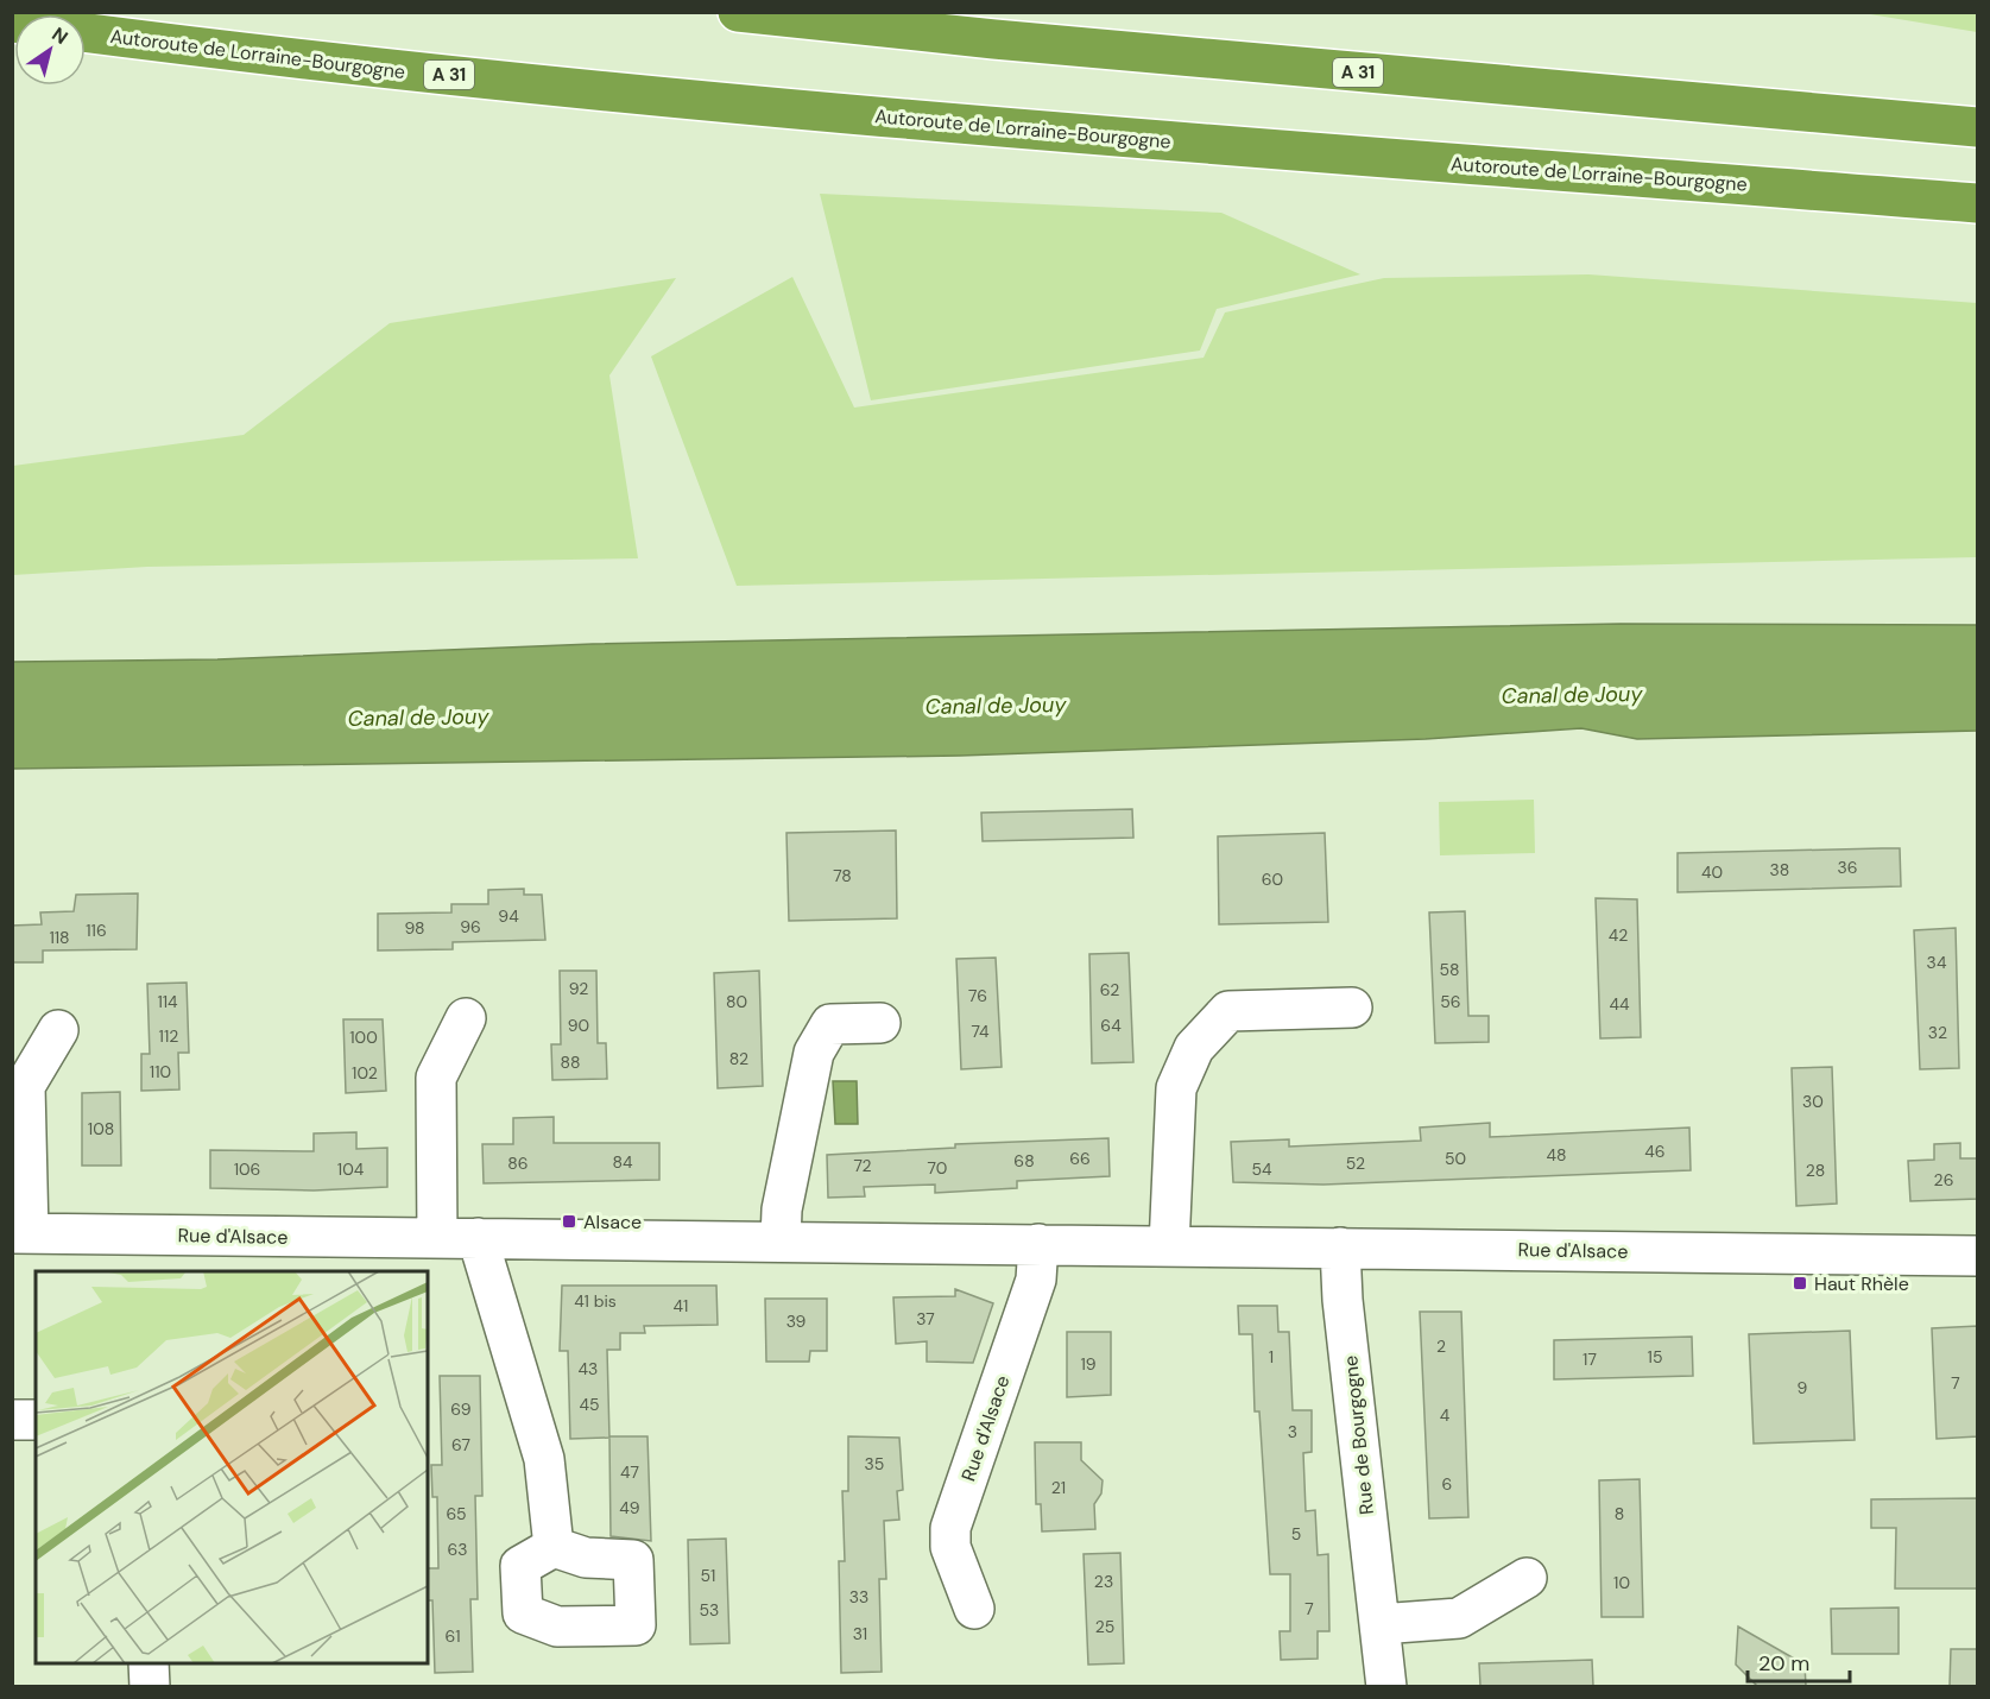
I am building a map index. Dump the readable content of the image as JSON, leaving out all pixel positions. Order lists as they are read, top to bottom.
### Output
{
  "streets": {
    "highway": ["Autoroute de Lorraine-Bourgogne", "A 31"],
    "street": ["Rue d'Alsace", "Rue de Bourgogne"]
  },
  "crossings": [
    ["Rue d'Alsace", "Rue de Bourgogne"]
  ],
  "water": ["Canal de Jouy"],
  "places": {
    "transit": ["Alsace", "Haut Rhèle"]
  },
  "house_numbers": [
    "36",
    "38",
    "40",
    "78",
    "60",
    "94",
    "96",
    "98",
    "116",
    "42",
    "118",
    "34",
    "58",
    "92",
    "62",
    "76",
    "114",
    "80",
    "56",
    "44",
    "90",
    "64",
    "74",
    "32",
    "112",
    "100",
    "82",
    "88",
    "110",
    "102",
    "30",
    "108",
    "46",
    "48",
    "66",
    "50",
    "68",
    "84",
    "86",
    "52",
    "72",
    "70",
    "106",
    "104",
    "54",
    "28",
    "26",
    "41 bis",
    "41",
    "37",
    "39",
    "2",
    "1",
    "15",
    "17",
    "19",
    "43",
    "7",
    "9",
    "45",
    "69",
    "4",
    "3",
    "67",
    "35",
    "47",
    "6",
    "21",
    "49",
    "65",
    "8",
    "5",
    "63",
    "51",
    "23",
    "10",
    "33",
    "7",
    "53",
    "25",
    "31",
    "61"
  ],
  "scale_bar": "20 m",
  "north": "top right"
}
